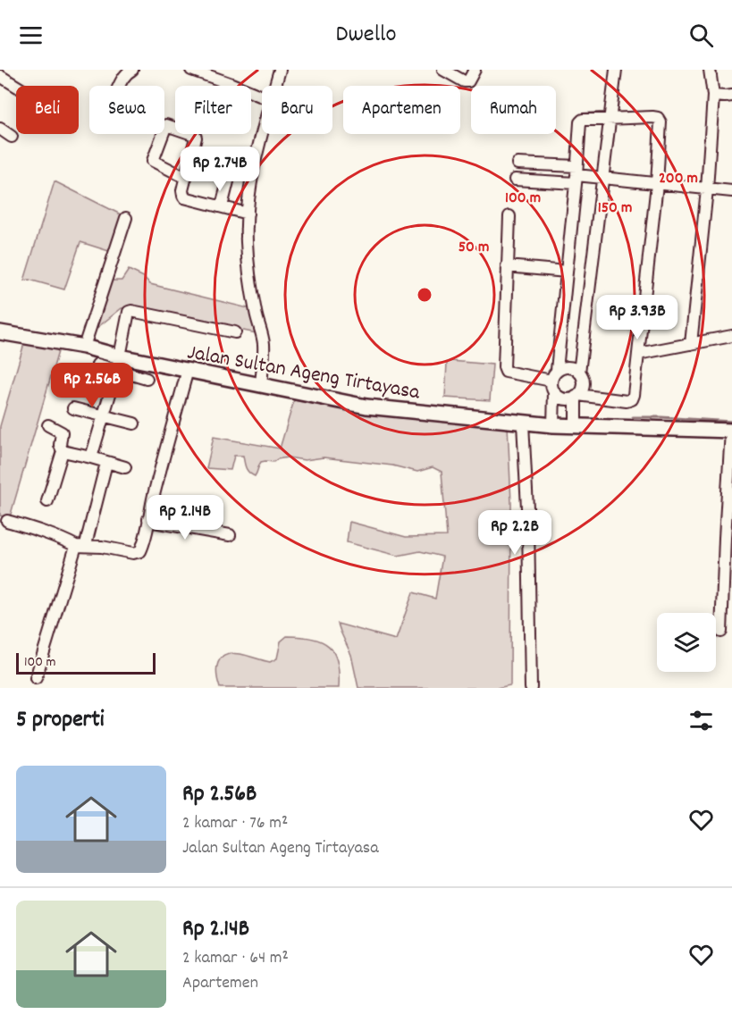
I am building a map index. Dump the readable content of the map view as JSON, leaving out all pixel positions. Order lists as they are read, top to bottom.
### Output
{
  "streets": {
    "main road": ["Jalan Sultan Ageng Tirtayasa"]
  },
  "scale_bar": "100 m",
  "page": {
    "header": "Dwello",
    "chip": [
      "Beli",
      "Sewa",
      "Filter",
      "Baru",
      "Apartemen",
      "Rumah"
    ],
    "price": [
      "Rp 2.74B",
      "Rp 3.93B",
      "Rp 2.56B",
      "Rp 2.14B",
      "Rp 2.2B"
    ],
    "scale": "100 m",
    "heading": "5 properti",
    "list": [
      {
        "name": "Rp 2.56B",
        "note": "2 kamar · 76 m² · Jalan Sultan Ageng Tirtayasa"
      },
      {
        "name": "Rp 2.14B",
        "note": "2 kamar · 64 m² · Apartemen"
      }
    ]
  },
  "rings": [
    "200 m",
    "100 m",
    "150 m",
    "50 m"
  ]
}
